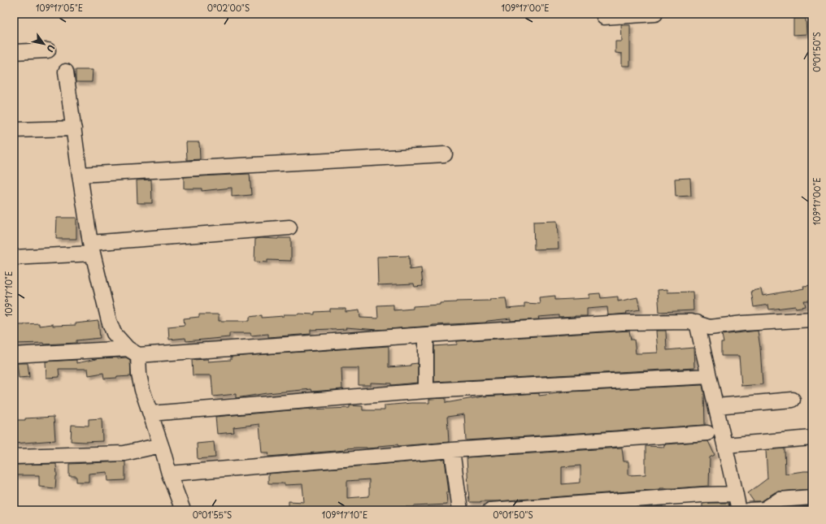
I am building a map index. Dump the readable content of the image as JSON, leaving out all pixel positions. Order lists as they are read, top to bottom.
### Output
{
  "north": "bottom right",
  "coordinates": [
    "109°17'05\"E",
    "0°02'00\"S",
    "109°17'00\"E",
    "0°01'50\"S",
    "109°17'10\"E",
    "0°01'55\"S"
  ]
}
